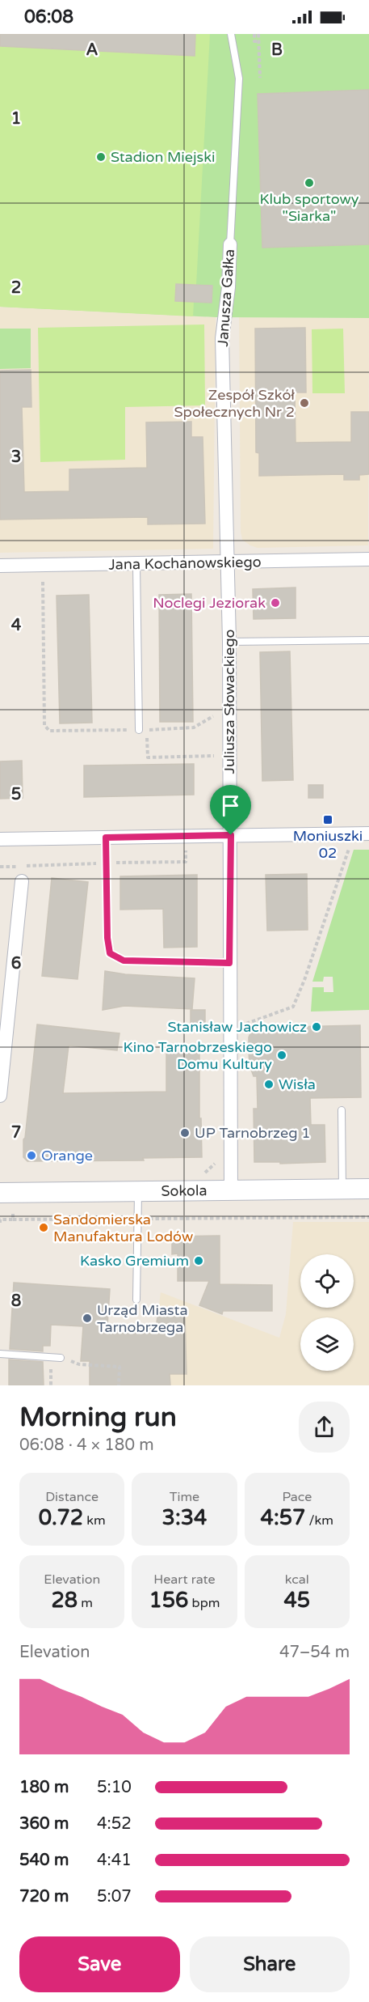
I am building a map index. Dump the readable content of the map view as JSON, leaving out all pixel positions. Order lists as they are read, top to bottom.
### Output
{
  "streets": {
    "street": [
      "Janusza Gałka",
      "Jana Kochanowskiego",
      "Juliusza Słowackiego",
      "Sokola"
    ]
  },
  "crossings": [
    ["Janusza Gałka", "Jana Kochanowskiego"],
    ["Janusza Gałka", "Juliusza Słowackiego"],
    ["Jana Kochanowskiego", "Juliusza Słowackiego"],
    ["Juliusza Słowackiego", "Sokola"]
  ],
  "places": {
    "other": [
      "Stadion Miejski",
      "Klub sportowy \"Siarka\"",
      "Zespół Szkół Społecznych Nr 2",
      "Noclegi Jeziorak",
      "Stanisław Jachowicz",
      "Kino Tarnobrzeskiego Domu Kultury",
      "Wisła",
      "UP Tarnobrzeg 1",
      "Orange",
      "Sandomierska Manufaktura Lodów",
      "Kasko Gremium",
      "Urząd Miasta Tarnobrzega"
    ],
    "transit": ["Moniuszki 02"]
  },
  "page": {
    "status": "06:08",
    "heading": ["Morning run", "06:08 · 4 × 180 m"],
    "stats": [
      ["Distance", "0.72 km"],
      ["Time", "3:34"],
      ["Pace", "4:57 /km"],
      ["Elevation", "28 m"],
      ["Heart rate", "156 bpm"],
      ["kcal", "45"]
    ],
    "chart": ["Elevation", "47–54 m"],
    "list": [
      {
        "name": "180 m",
        "note": "5:10"
      },
      {
        "name": "360 m",
        "note": "4:52"
      },
      {
        "name": "540 m",
        "note": "4:41"
      },
      {
        "name": "720 m",
        "note": "5:07"
      }
    ],
    "buttons": ["Save", "Share"]
  },
  "grid": {
    "columns": ["A", "B"],
    "rows": [
      "1",
      "2",
      "3",
      "4",
      "5",
      "6",
      "7",
      "8"
    ]
  }
}
